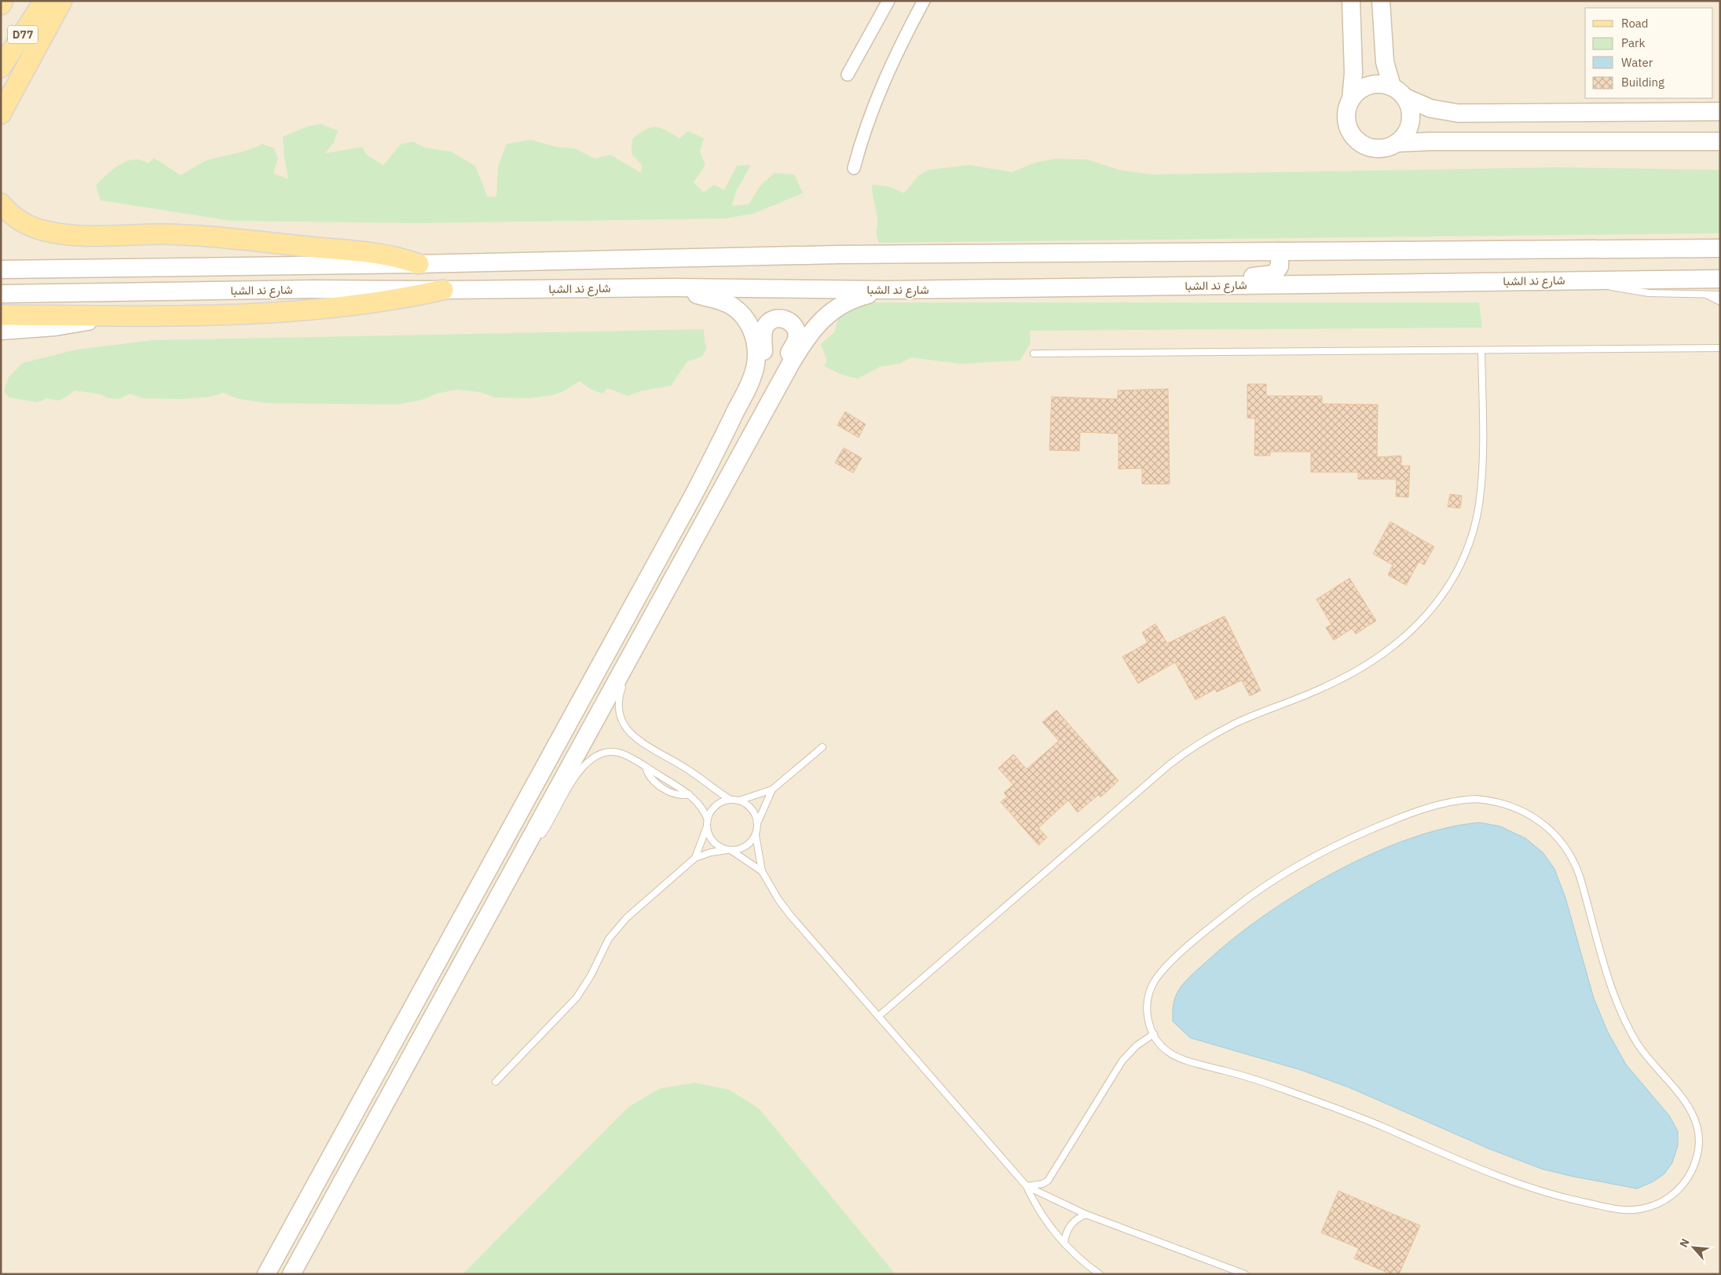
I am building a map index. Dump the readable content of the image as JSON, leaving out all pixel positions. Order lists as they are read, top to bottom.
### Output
{
  "streets": {
    "main road": ["D77"],
    "street": ["شارع ند الشبا"]
  },
  "legend": [
    "Road",
    "Park",
    "Water",
    "Building"
  ],
  "north": "top left"
}
